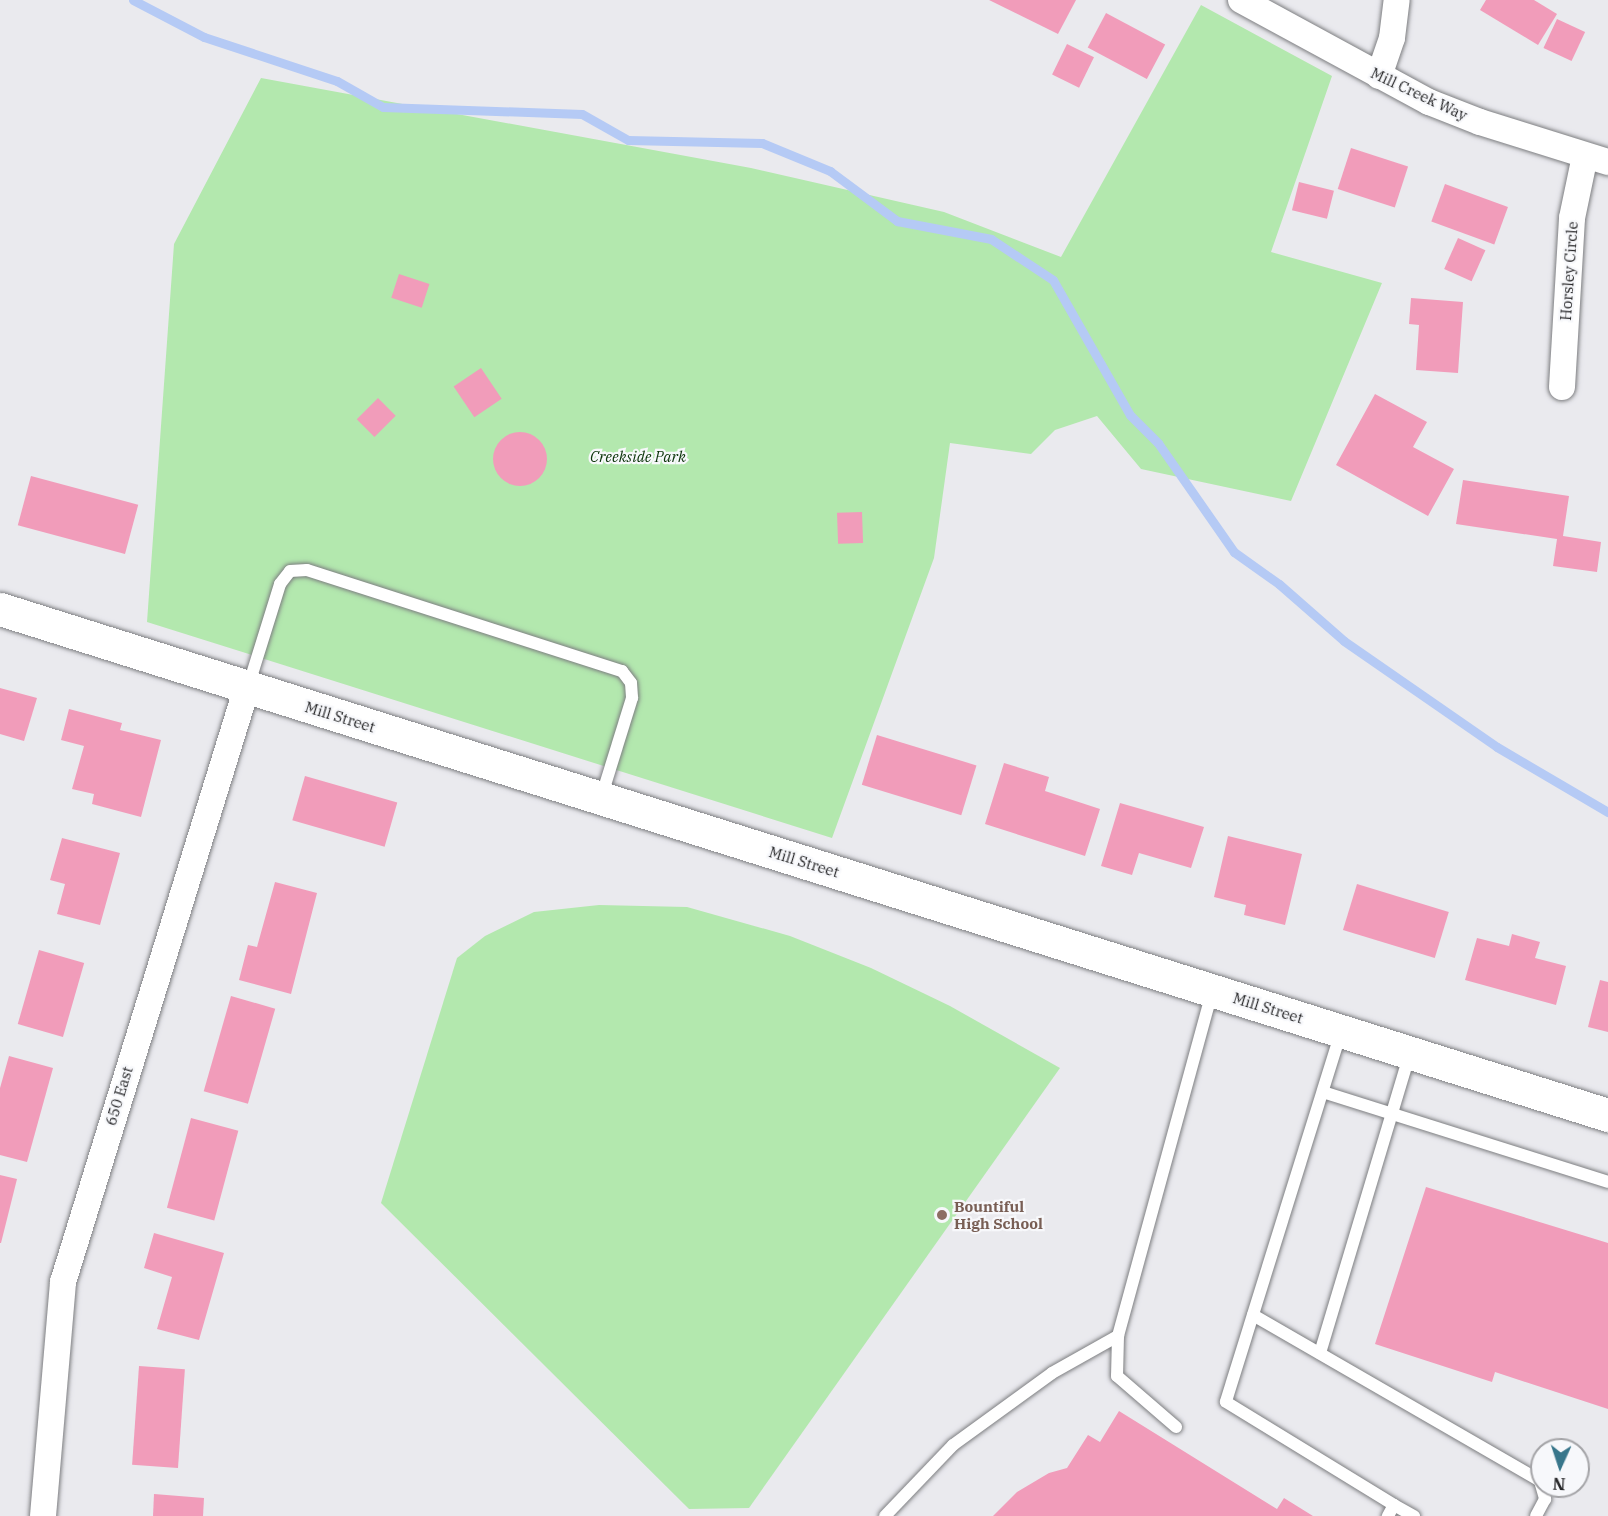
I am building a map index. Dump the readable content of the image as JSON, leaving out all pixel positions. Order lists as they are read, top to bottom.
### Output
{
  "streets": {
    "street": [
      "Mill Creek Way",
      "Horsley Circle",
      "Mill Street",
      "650 East"
    ]
  },
  "crossings": [
    ["Mill Creek Way", "Horsley Circle"],
    ["Mill Street", "650 East"]
  ],
  "parks": ["Creekside Park"],
  "places": ["Bountiful High School"],
  "north": "bottom"
}
